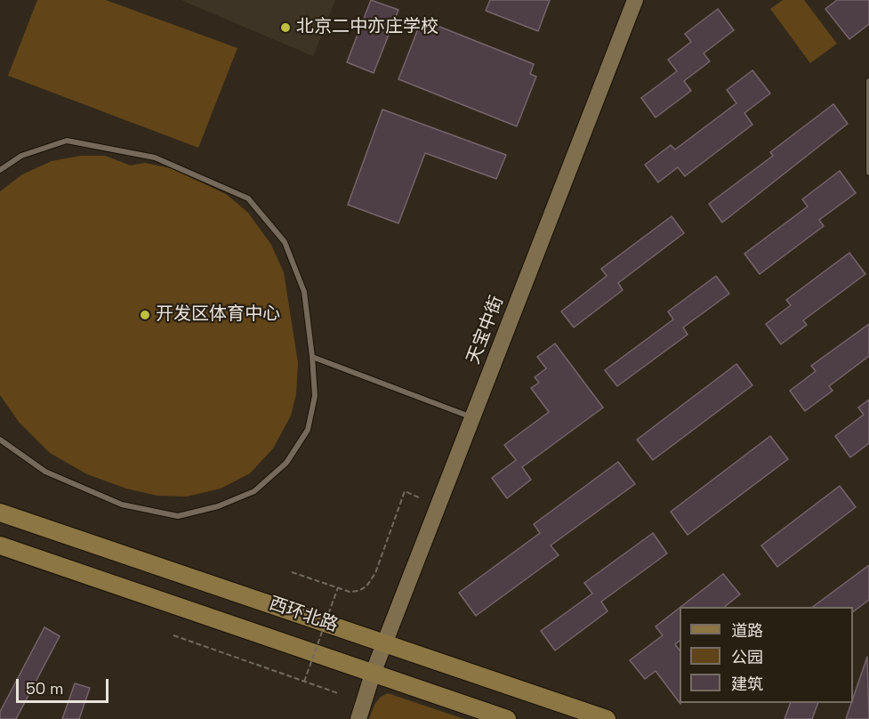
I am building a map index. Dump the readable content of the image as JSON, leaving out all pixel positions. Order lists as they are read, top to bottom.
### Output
{
  "streets": {
    "main road": ["西环北路"],
    "street": ["天宝中街"]
  },
  "crossings": [
    ["天宝中街", "西环北路"]
  ],
  "places": ["北京二中亦庄学校", "开发区体育中心"],
  "legend": ["道路", "公园", "建筑"],
  "scale_bar": "50 m"
}
